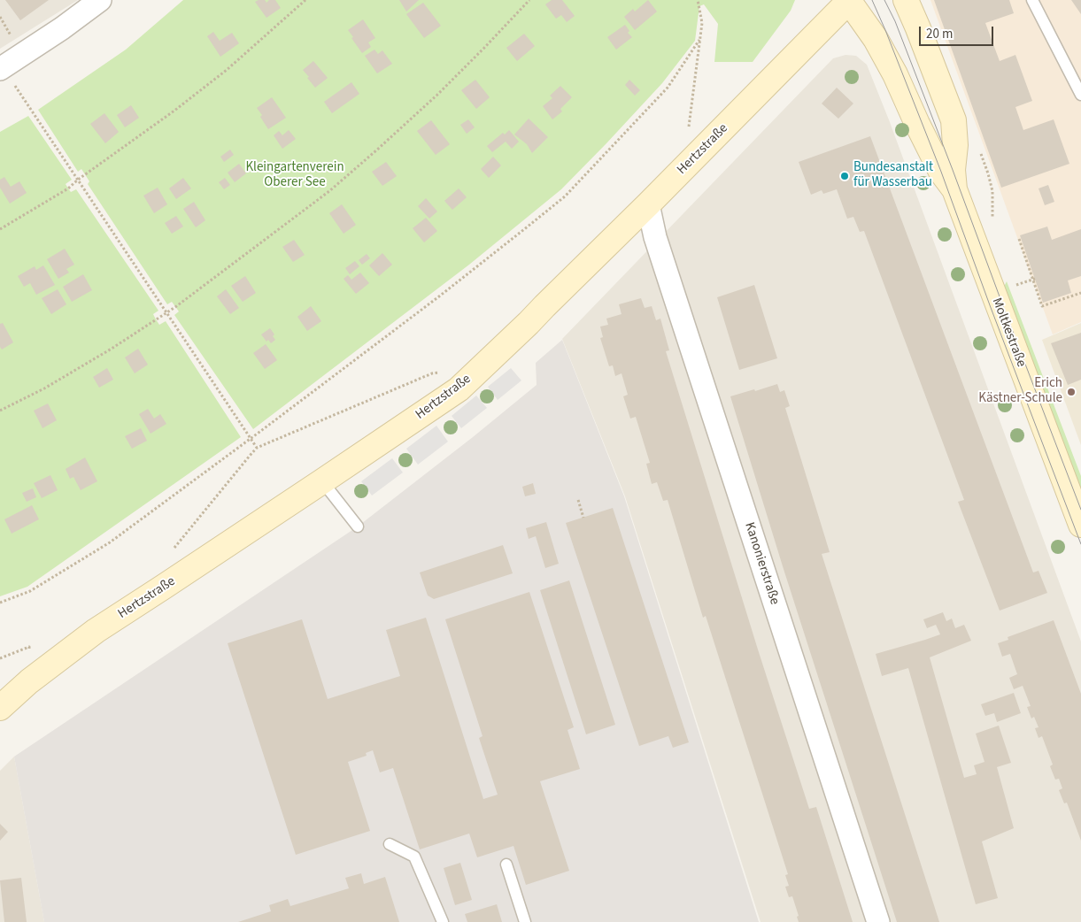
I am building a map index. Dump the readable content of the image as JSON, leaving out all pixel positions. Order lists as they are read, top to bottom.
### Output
{
  "streets": {
    "main road": ["Hertzstraße", "Moltkestraße"],
    "street": ["Kanonierstraße"]
  },
  "crossings": [
    ["Hertzstraße", "Moltkestraße"],
    ["Hertzstraße", "Kanonierstraße"]
  ],
  "parks": ["Kleingartenverein Oberer See"],
  "places": ["Bundesanstalt für Wasserbau", "Erich Kästner-Schule"],
  "scale_bar": "20 m"
}
